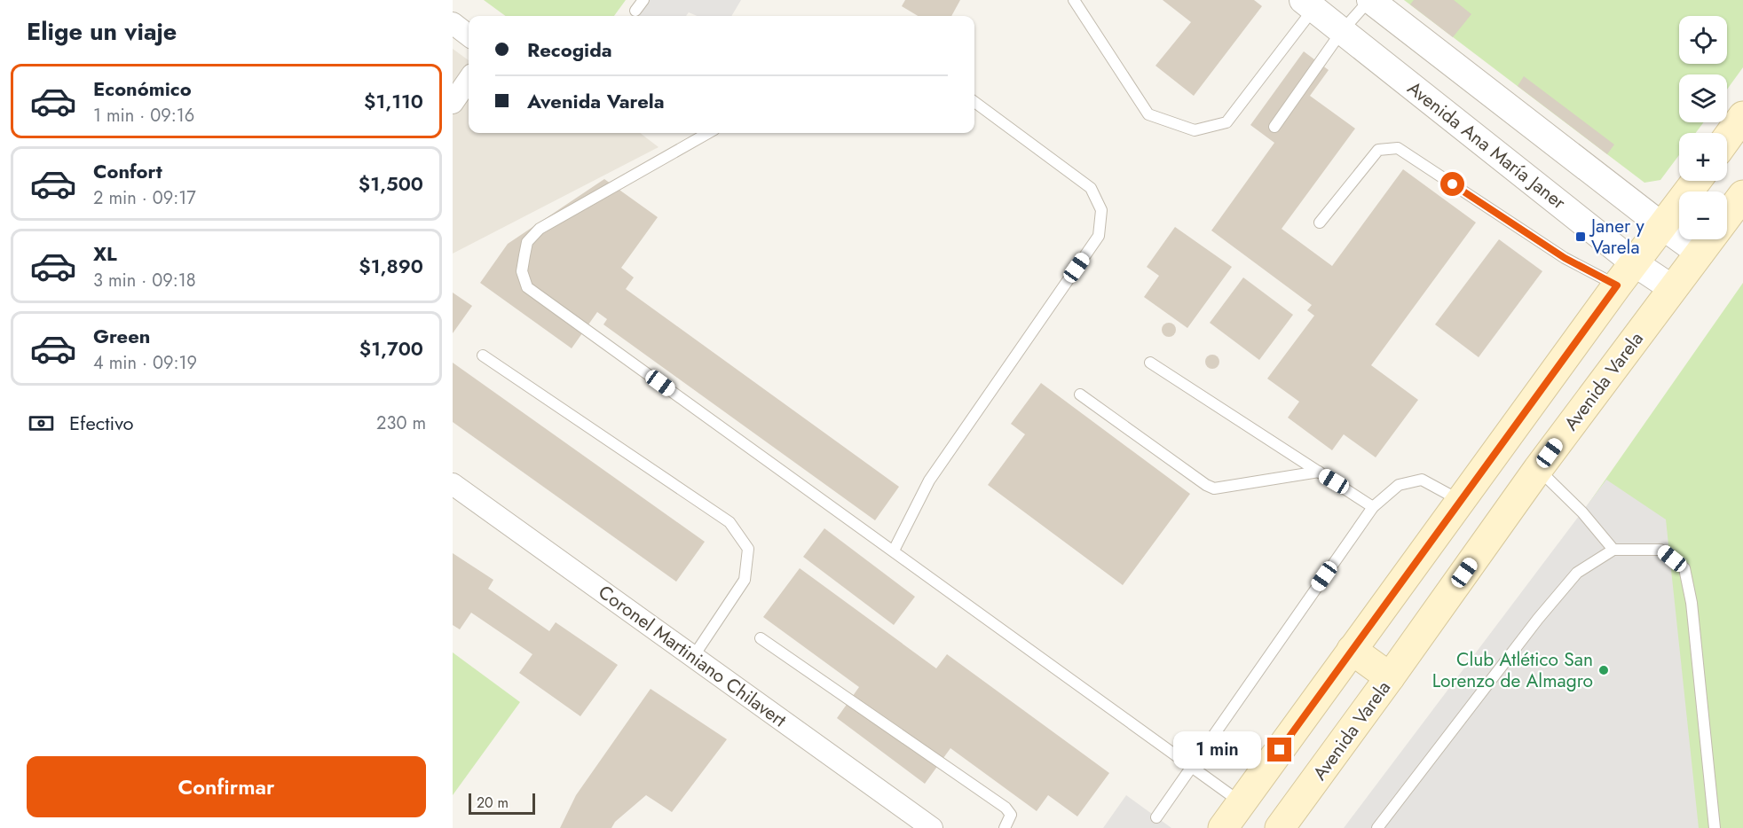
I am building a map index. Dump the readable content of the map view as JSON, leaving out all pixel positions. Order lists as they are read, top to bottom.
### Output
{
  "streets": {
    "main road": ["Avenida Varela"],
    "street": ["Avenida Ana María Janer", "Coronel Martiniano Chilavert"]
  },
  "crossings": [
    ["Avenida Ana María Janer", "Avenida Varela"]
  ],
  "places": {
    "transit": ["Janer y Varela"],
    "other": ["Club Atlético San Lorenzo de Almagro"]
  },
  "scale_bar": "20 m",
  "page": {
    "heading": "Elige un viaje",
    "map_buttons": ["+", "−"],
    "banner": ["Recogida", "Avenida Varela"],
    "list": [
      {
        "name": "Económico",
        "note": "1 min · 09:16",
        "value": "$1,110"
      },
      {
        "name": "Confort",
        "note": "2 min · 09:17",
        "value": "$1,500"
      },
      {
        "name": "XL",
        "note": "3 min · 09:18",
        "value": "$1,890"
      },
      {
        "name": "Green",
        "note": "4 min · 09:19",
        "value": "$1,700"
      }
    ],
    "pay": ["Efectivo", "230 m"],
    "bubble": "1 min",
    "buttons": "Confirmar",
    "scale": "20 m"
  }
}
